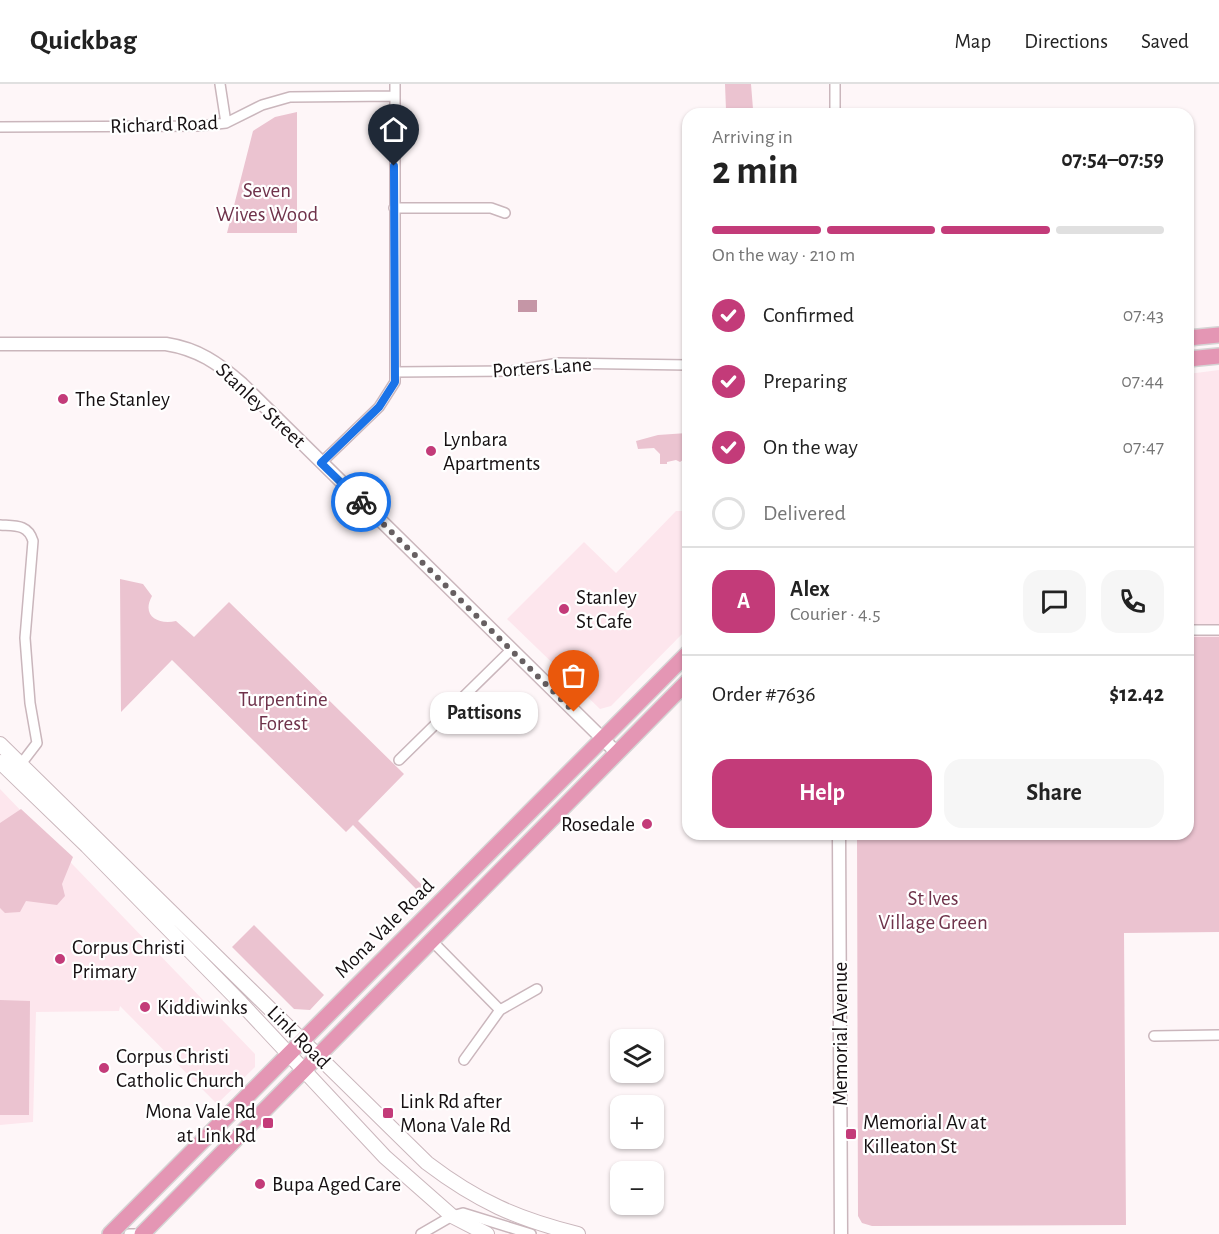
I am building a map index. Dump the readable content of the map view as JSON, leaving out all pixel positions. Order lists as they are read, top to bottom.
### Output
{
  "streets": {
    "highway": ["Mona Vale Road"],
    "main road": ["Link Road"],
    "street": [
      "Richard Road",
      "Porters Lane",
      "Stanley Street",
      "Memorial Avenue"
    ]
  },
  "crossings": [
    ["Stanley Street", "Mona Vale Road"],
    ["Mona Vale Road", "Link Road"]
  ],
  "parks": ["Seven Wives Wood", "Turpentine Forest", "St Ives Village Green"],
  "places": {
    "other": [
      "The Stanley",
      "Lynbara Apartments",
      "Stanley St Cafe",
      "Pattisons",
      "Rosedale",
      "Corpus Christi Primary",
      "Kiddiwinks",
      "Corpus Christi Catholic Church",
      "Bupa Aged Care"
    ],
    "transit": ["Link Rd after Mona Vale Rd", "Mona Vale Rd at Link Rd", "Memorial Av at Killeaton St"]
  },
  "page": {
    "header": "Quickbag",
    "nav": ["Map", "Directions", "Saved"],
    "heading": ["2 min", "Arriving in", "07:54–07:59"],
    "panel": [
      "Alex",
      "Courier · 4.5",
      "Order #7636",
      "$12.42"
    ],
    "bar": "On the way · 210 m",
    "list": [
      ["Confirmed", "07:43"],
      ["Preparing", "07:44"],
      ["On the way", "07:47"],
      "Delivered"
    ],
    "round": "A",
    "bubble": "Pattisons",
    "buttons": ["Help", "Share"],
    "map_buttons": ["+", "−"]
  }
}
